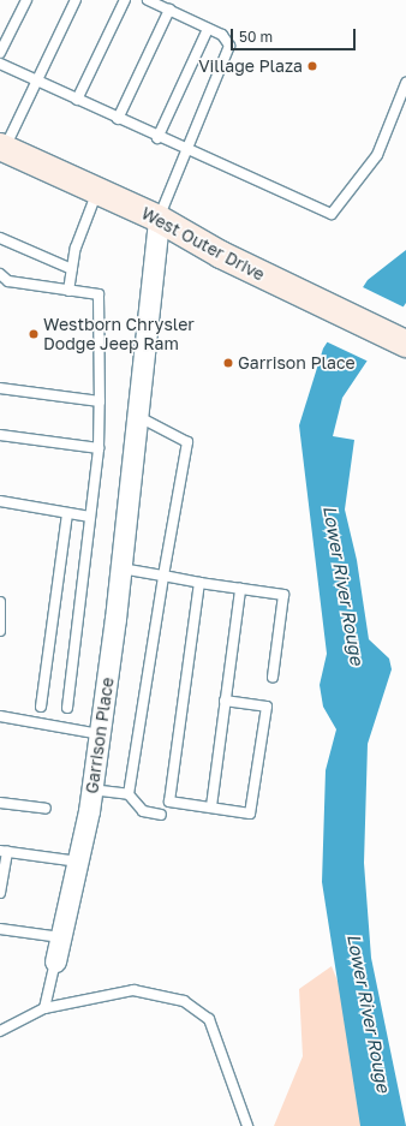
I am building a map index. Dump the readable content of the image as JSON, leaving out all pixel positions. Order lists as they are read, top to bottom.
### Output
{
  "streets": {
    "main road": ["West Outer Drive"],
    "street": ["Garrison Place"]
  },
  "crossings": [
    ["West Outer Drive", "Garrison Place"]
  ],
  "water": ["Lower River Rouge"],
  "places": ["Village Plaza", "Westborn Chrysler Dodge Jeep Ram", "Garrison Place"],
  "scale_bar": "50 m"
}
